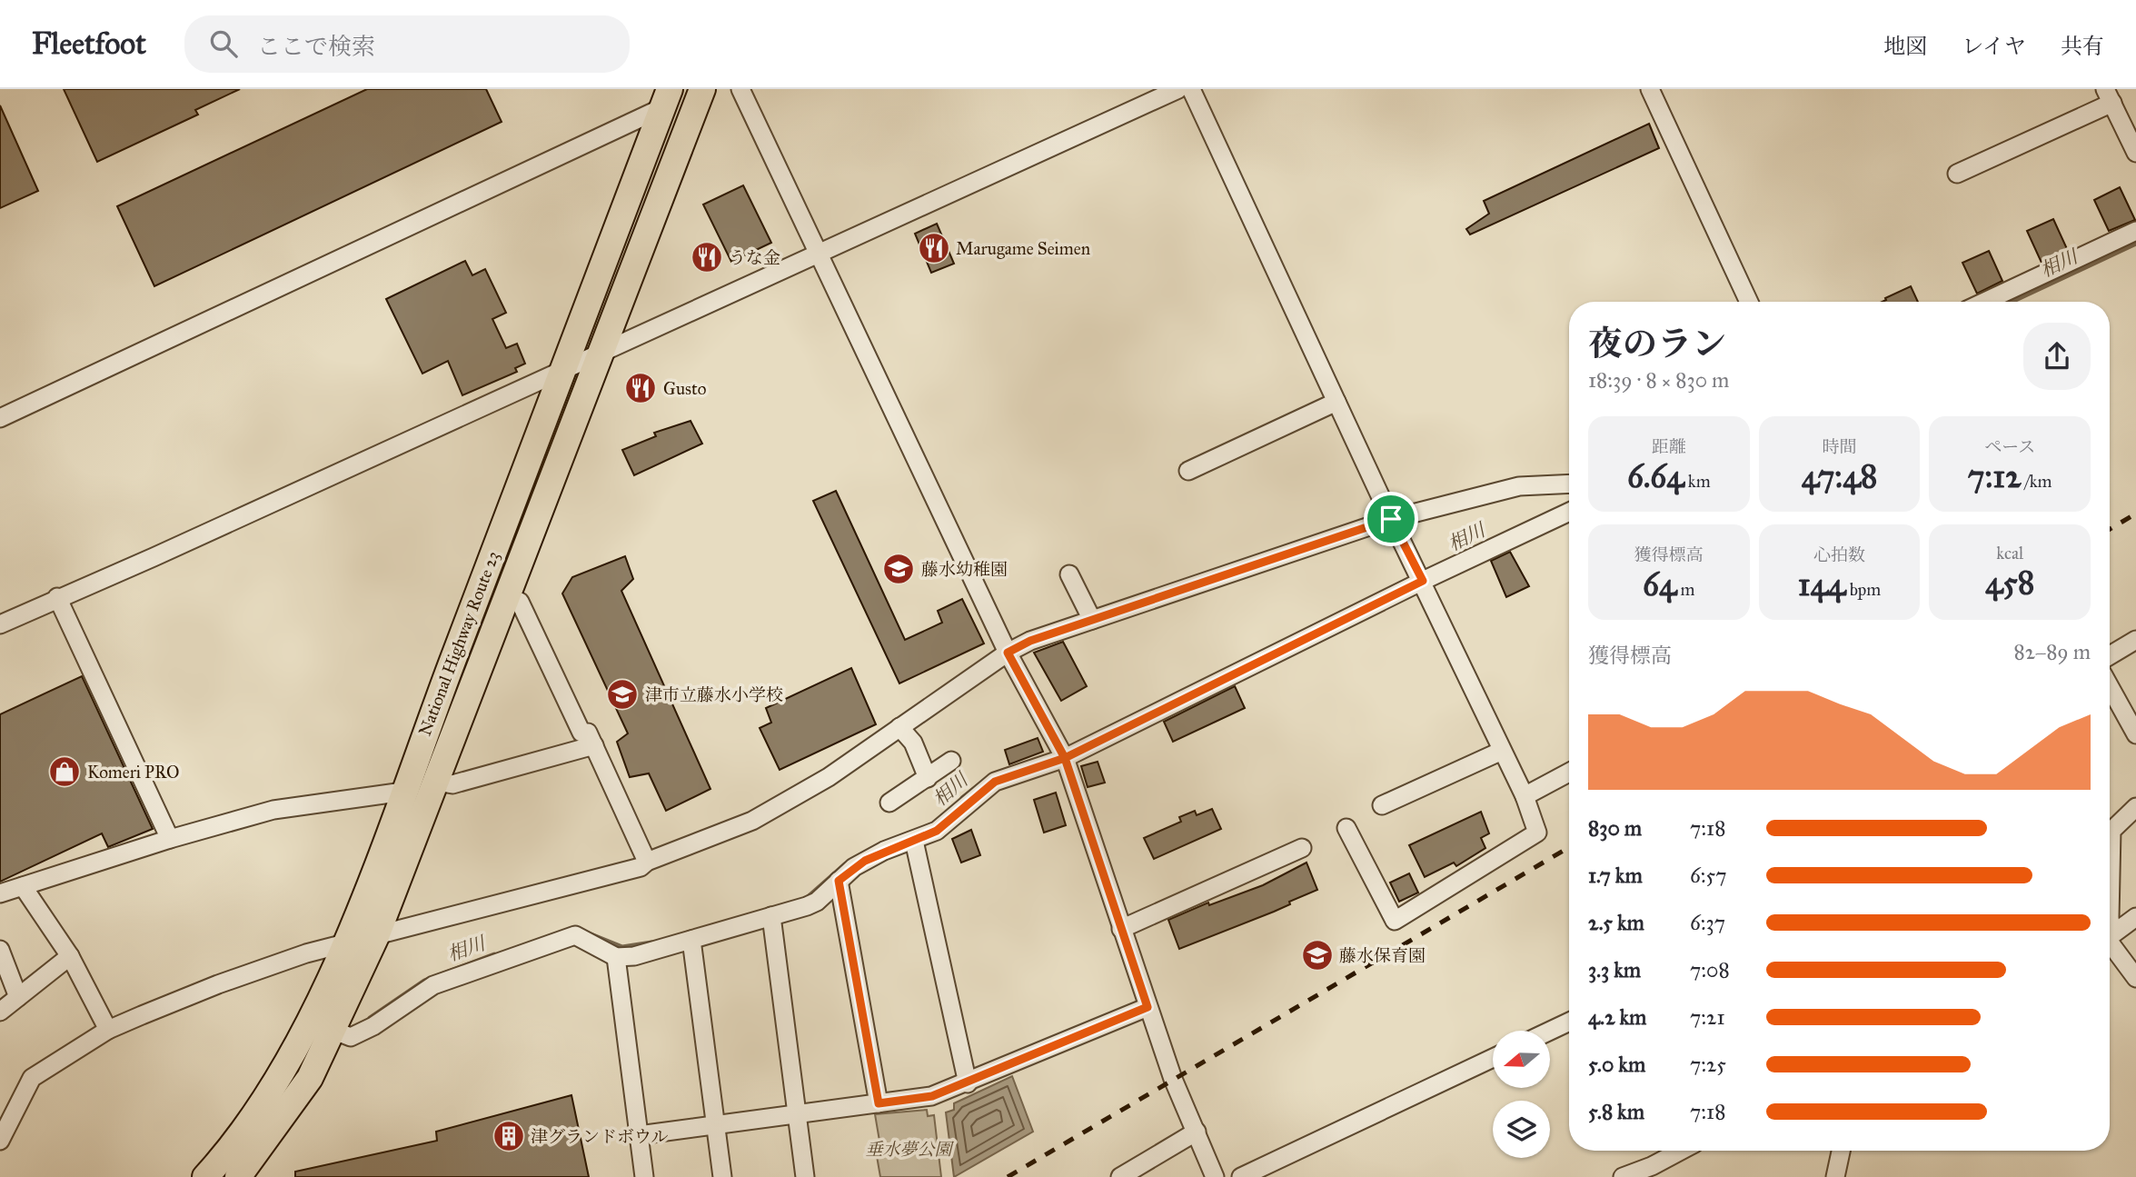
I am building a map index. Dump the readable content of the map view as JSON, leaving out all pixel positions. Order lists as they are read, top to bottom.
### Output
{
  "streets": {
    "highway": ["National Highway Route 23"]
  },
  "water": ["相川"],
  "parks": ["垂水夢公園"],
  "places": {
    "restaurant": ["Marugame Seimen", "うな金", "Gusto"],
    "school or university": ["藤水幼稚園", "津市立藤水小学校", "藤水保育園"],
    "shop": ["Komeri PRO"],
    "building": ["津グランドボウル"]
  },
  "north": "left",
  "page": {
    "header": "Fleetfoot",
    "search": "ここで検索",
    "nav": ["地図", "レイヤ", "共有"],
    "heading": ["夜のラン", "18:39 · 8 × 830 m"],
    "stats": [
      ["距離", "6.64 km"],
      ["時間", "47:48"],
      ["ペース", "7:12 /km"],
      ["獲得標高", "64 m"],
      ["心拍数", "144 bpm"],
      ["kcal", "458"]
    ],
    "chart": ["獲得標高", "82–89 m"],
    "list": [
      {
        "name": "830 m",
        "note": "7:18"
      },
      {
        "name": "1.7 km",
        "note": "6:57"
      },
      {
        "name": "2.5 km",
        "note": "6:37"
      },
      {
        "name": "3.3 km",
        "note": "7:08"
      },
      {
        "name": "4.2 km",
        "note": "7:21"
      },
      {
        "name": "5.0 km",
        "note": "7:25"
      },
      {
        "name": "5.8 km",
        "note": "7:18"
      }
    ]
  }
}
